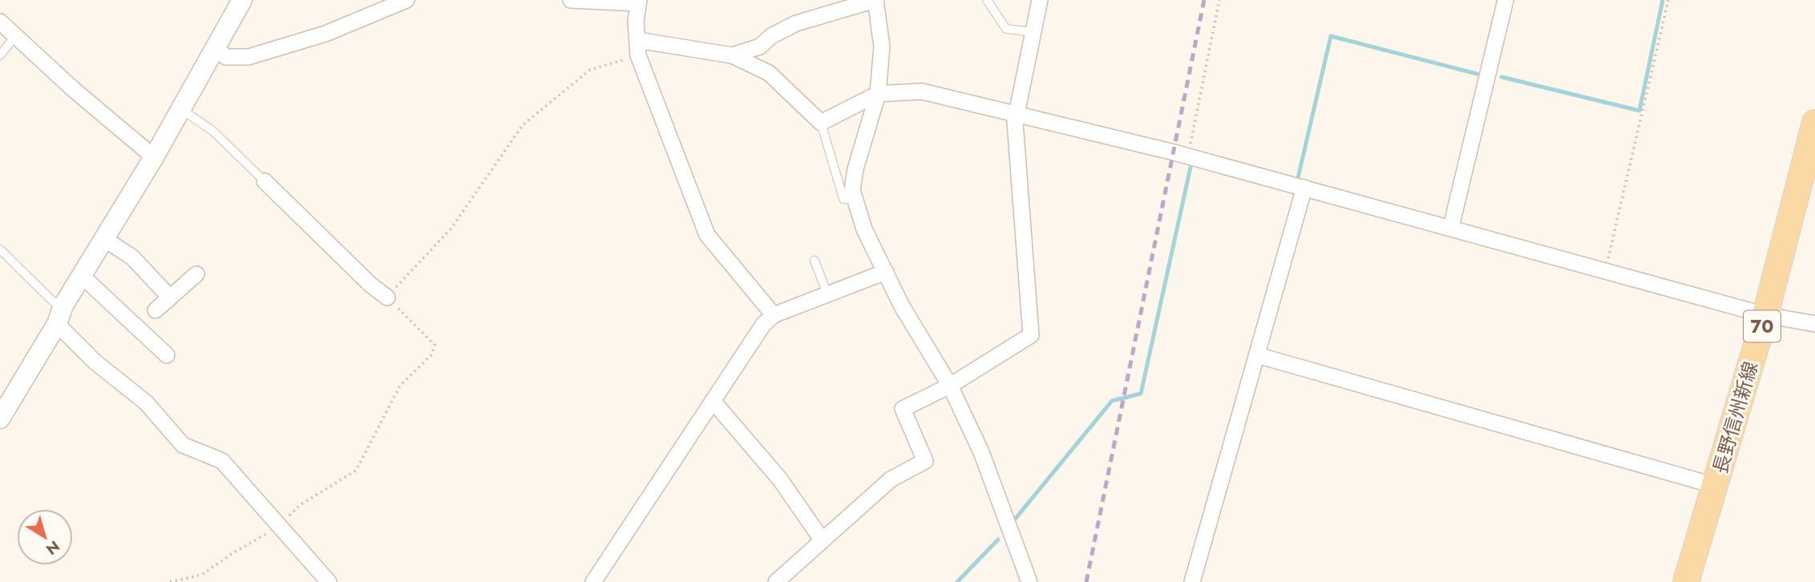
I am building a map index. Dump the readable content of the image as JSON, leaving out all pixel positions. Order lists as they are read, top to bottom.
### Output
{
  "streets": {
    "main road": ["70", "長野信州新線"]
  },
  "north": "bottom right"
}
